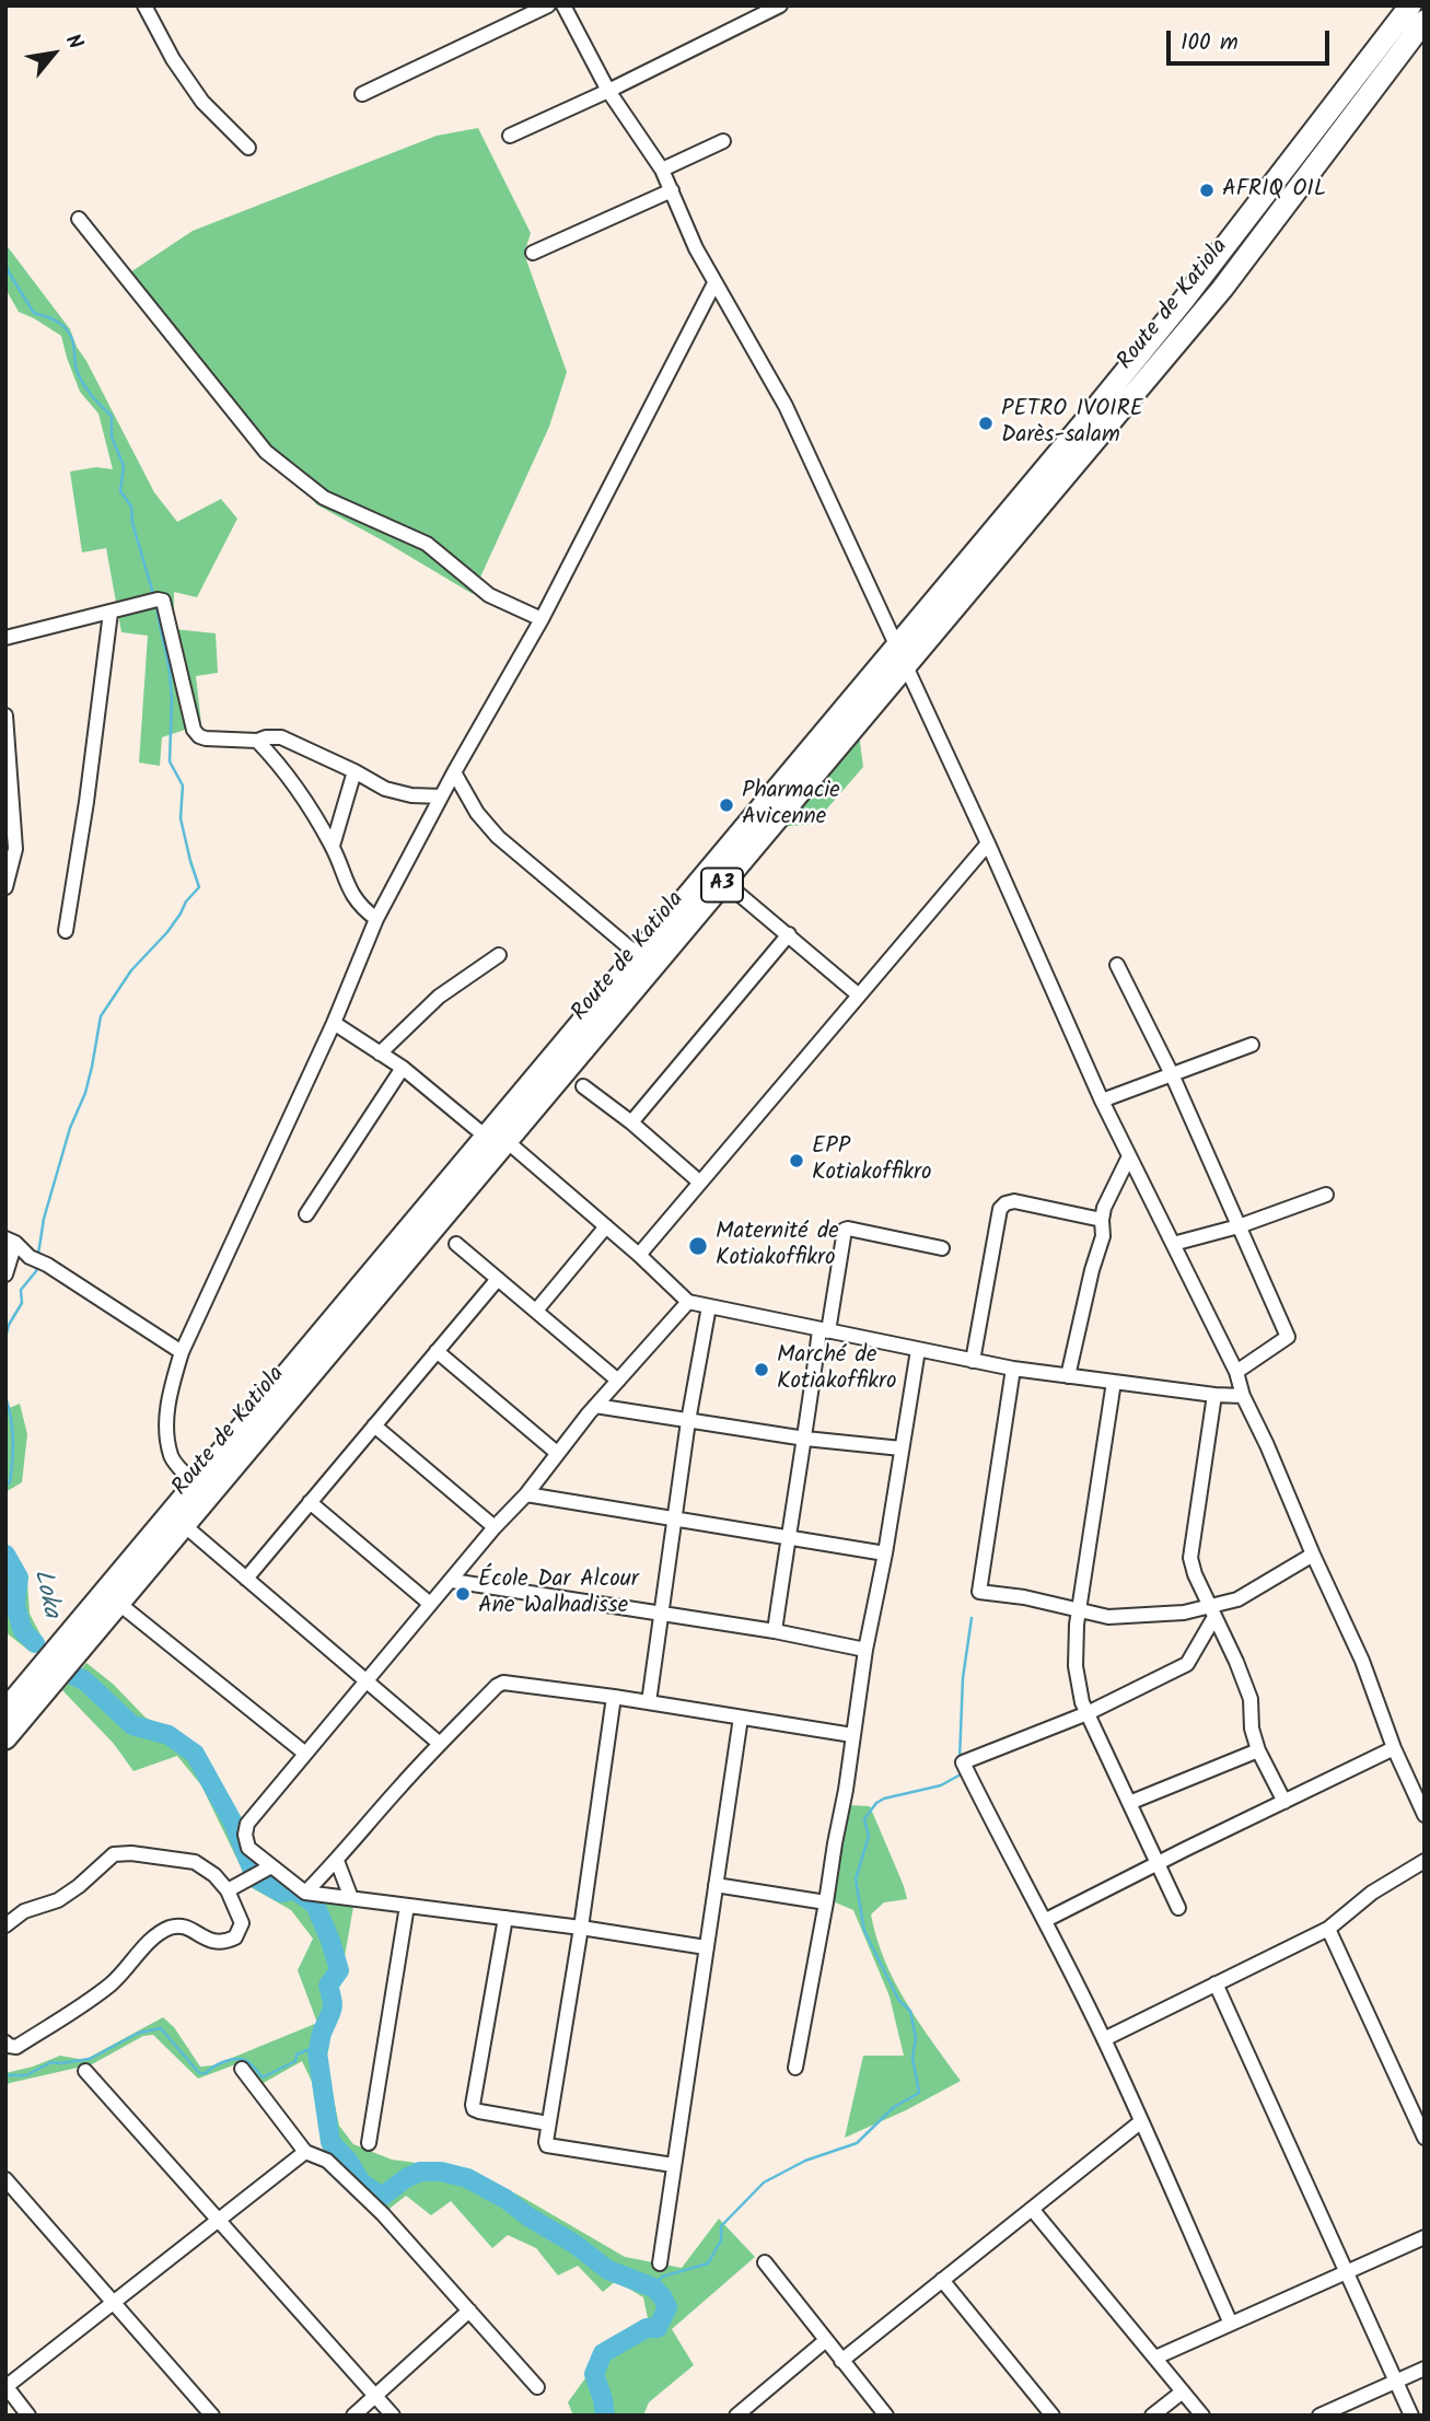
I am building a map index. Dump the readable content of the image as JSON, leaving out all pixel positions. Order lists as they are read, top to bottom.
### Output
{
  "streets": {
    "highway": ["Route de Katiola", "A3"]
  },
  "water": ["Loka"],
  "places": [
    "AFRIQ OIL",
    "PETRO IVOIRE Darès-salam",
    "Pharmacie Avicenne",
    "EPP Kotiakoffikro",
    "Maternité de Kotiakoffikro",
    "Marché de Kotiakoffikro",
    "École Dar Alcour Ane Walhadisse"
  ],
  "scale_bar": "100 m",
  "north": "top right"
}
